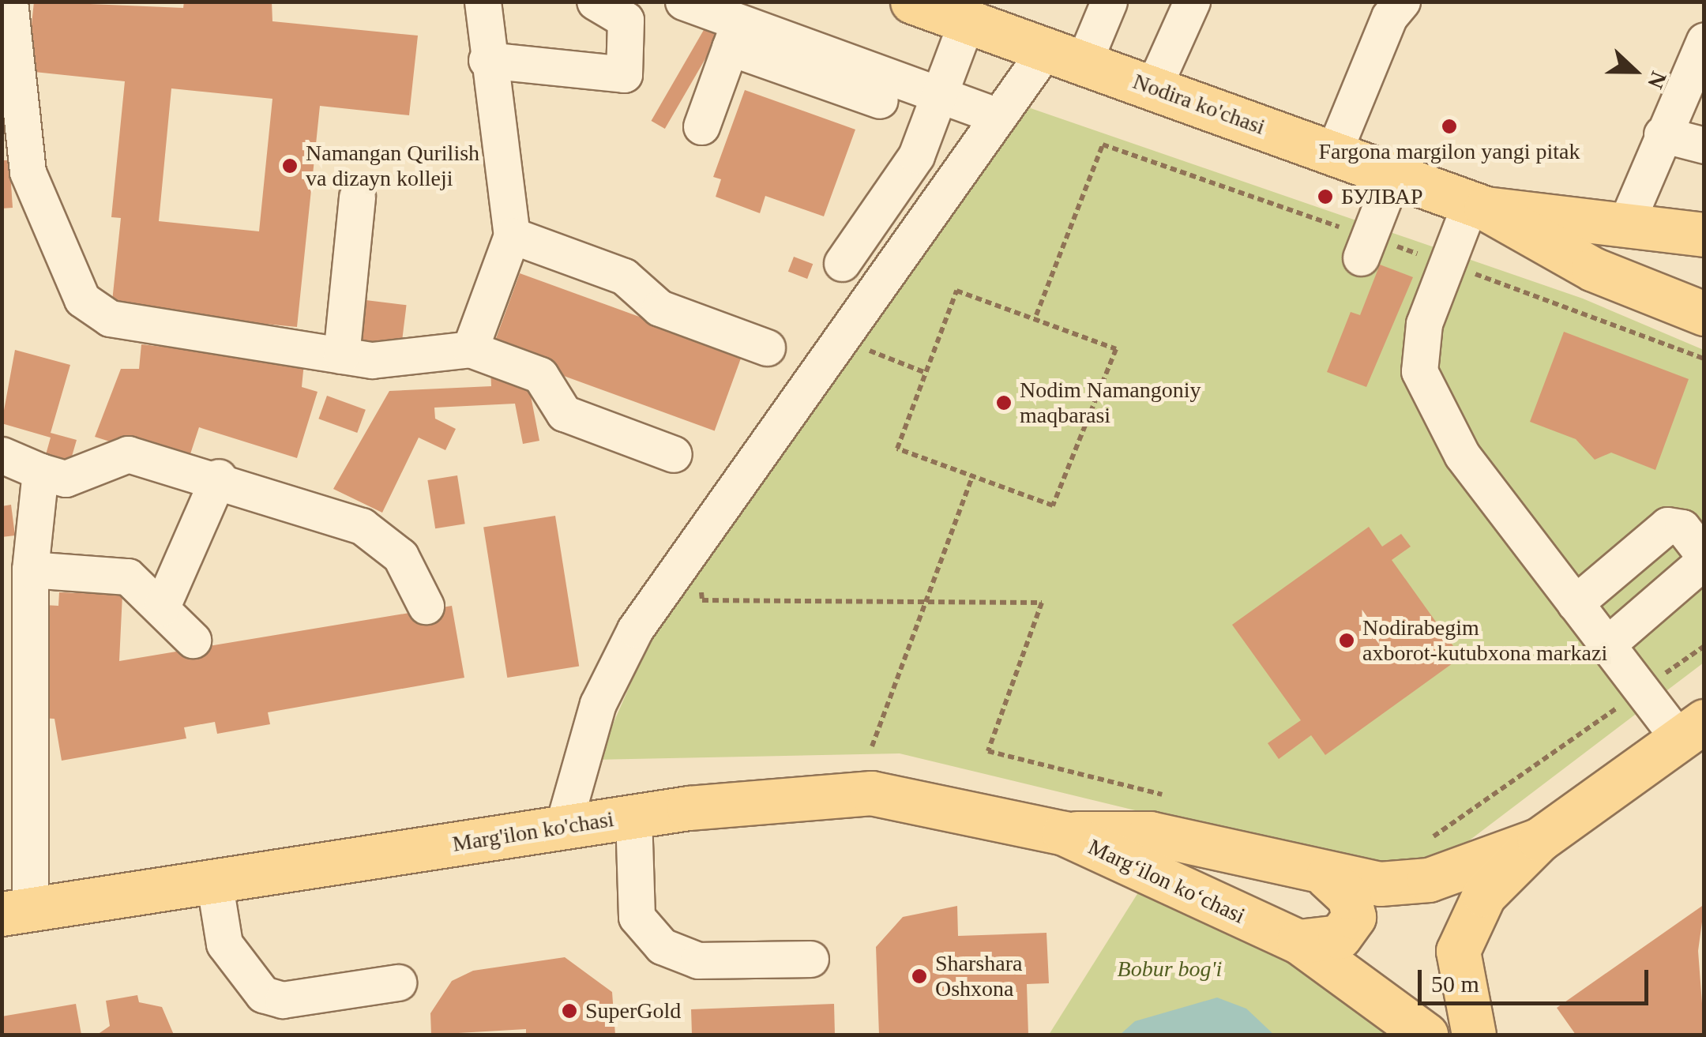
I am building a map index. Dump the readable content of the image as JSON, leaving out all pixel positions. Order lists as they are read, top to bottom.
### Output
{
  "streets": {
    "main road": ["Nodira ko'chasi", "Marg'ilon ko'chasi", "Margʻilon koʻchasi"]
  },
  "crossings": [
    ["Marg'ilon ko'chasi", "Margʻilon koʻchasi"]
  ],
  "parks": ["Bobur bog'i"],
  "places": [
    "Fargona margilon yangi pitak",
    "Namangan Qurilish va dizayn kolleji",
    "БУЛВАР",
    "Nodim Namangoniy maqbarasi",
    "Nodirabegim axborot-kutubxona markazi",
    "Sharshara Oshxona",
    "SuperGold"
  ],
  "scale_bar": "50 m",
  "north": "right"
}
